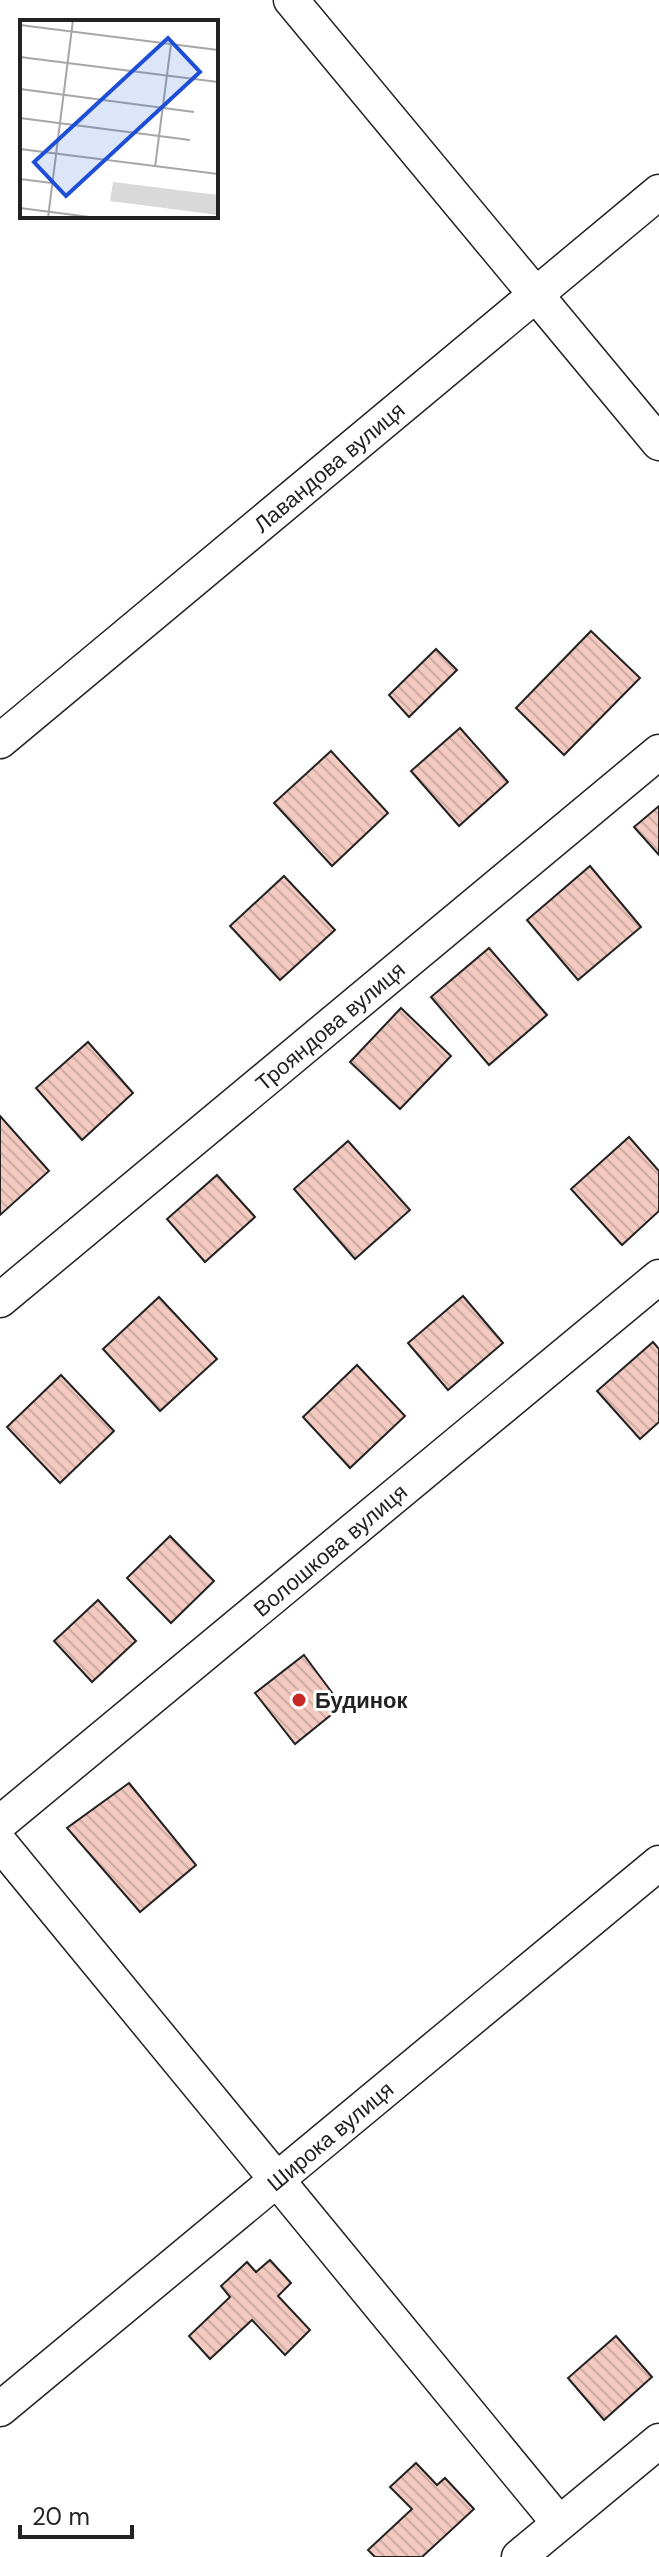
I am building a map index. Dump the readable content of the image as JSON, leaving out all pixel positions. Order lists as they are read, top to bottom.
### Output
{
  "streets": {
    "street": [
      "Лавандова вулиця",
      "Трояндова вулиця",
      "Волошкова вулиця",
      "Широка вулиця"
    ]
  },
  "places": ["Будинок"],
  "scale_bar": "20 m"
}
